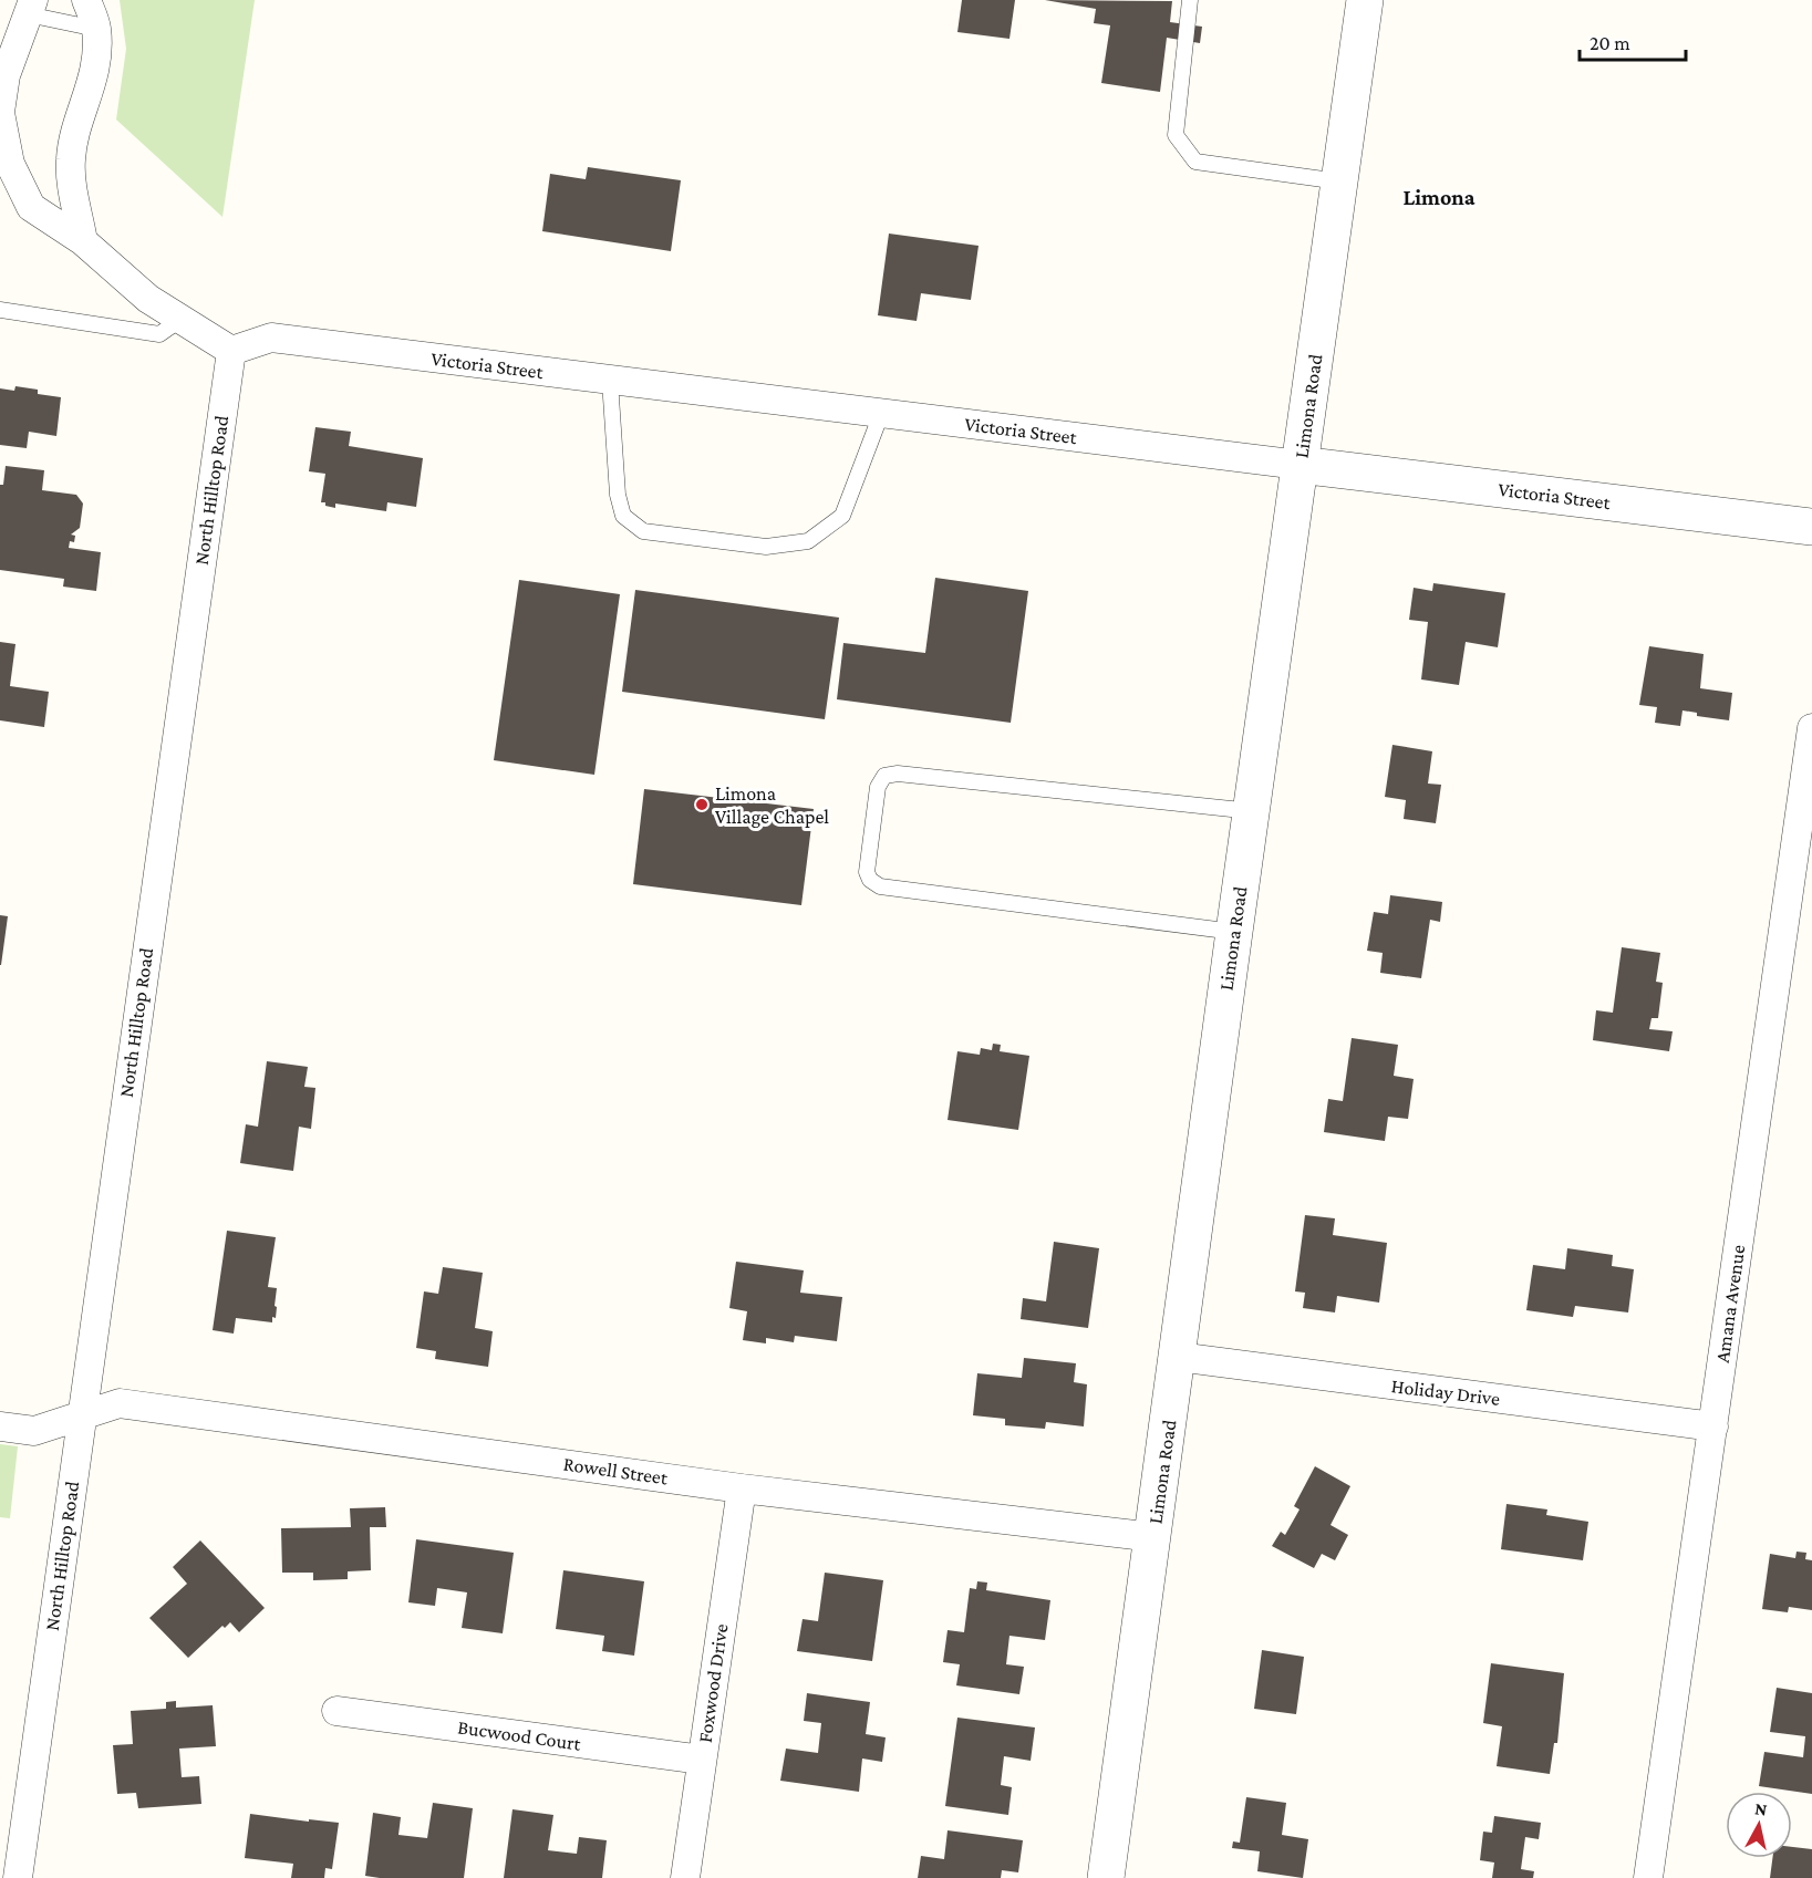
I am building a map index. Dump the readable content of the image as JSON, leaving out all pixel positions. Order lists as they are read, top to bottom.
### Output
{
  "streets": {
    "street": [
      "Victoria Street",
      "Limona Road",
      "North Hilltop Road",
      "Amana Avenue",
      "Holiday Drive",
      "Rowell Street",
      "Foxwood Drive",
      "Bucwood Court"
    ]
  },
  "crossings": [
    ["Victoria Street", "Limona Road"],
    ["Victoria Street", "North Hilltop Road"],
    ["Limona Road", "Holiday Drive"],
    ["Limona Road", "Rowell Street"],
    ["North Hilltop Road", "Rowell Street"],
    ["Amana Avenue", "Holiday Drive"],
    ["Rowell Street", "Foxwood Drive"],
    ["Foxwood Drive", "Bucwood Court"]
  ],
  "districts": ["Limona"],
  "places": ["Limona Village Chapel"],
  "scale_bar": "20 m",
  "north": "top"
}
